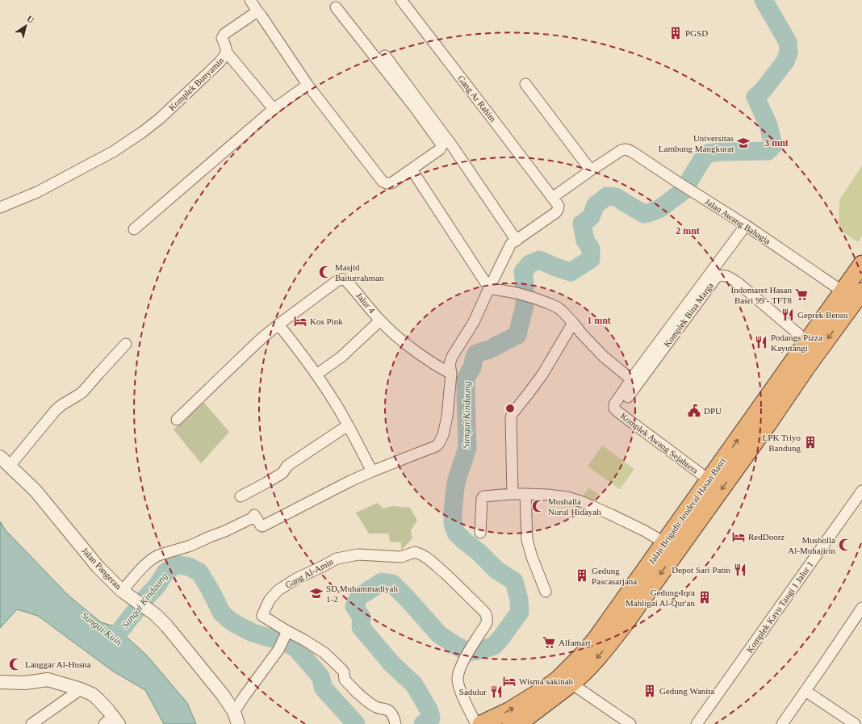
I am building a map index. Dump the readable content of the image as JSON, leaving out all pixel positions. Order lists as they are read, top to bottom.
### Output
{
  "streets": {
    "highway": ["Jalan Brigadir Jenderal Hasan Basri"],
    "street": [
      "Komplek Bunyamin",
      "Gang Ar Rahim",
      "Jalan Awang Bahagia",
      "Jalur 4",
      "Komplek Bina Marga",
      "Komplek Awang Sejahtera",
      "Jalan Pangeran",
      "Gang Al-Amin",
      "Komplek Kayu Tangi 1 Jalur 1"
    ]
  },
  "crossings": [
    ["Gang Ar Rahim", "Jalur 4"],
    ["Jalan Awang Bahagia", "Jalan Brigadir Jenderal Hasan Basri"],
    ["Komplek Bina Marga", "Jalan Brigadir Jenderal Hasan Basri"],
    ["Komplek Awang Sejahtera", "Jalan Brigadir Jenderal Hasan Basri"]
  ],
  "water": ["Sungai Kindaung", "Sungai Kuin"],
  "places": {
    "building": [
      "PGSD",
      "LPK Triyo Bandung",
      "Gedung Pascasarjana",
      "Gedung Iqra Mahligai Al-Qur'an",
      "Gedung Wanita"
    ],
    "school or university": ["Universitas Lambung Mangkurat", "SD Muhammadiyah 1-2"],
    "mosque": [
      "Masjid Baiturrahman",
      "Mushalla Nurul Hidayah",
      "Musholla Al-Muhajirin",
      "Langgar Al-Husna"
    ],
    "supermarket": ["Indomaret Hasan Basri 99 - TFT8", "Alfamart"],
    "restaurant": [
      "Geprek Bensu",
      "Podangs Pizza Kayutangi",
      "Depot Sari Patin",
      "Sadulur"
    ],
    "hotel": ["Kos Pink", "RedDoorz", "Wisma sakinah"],
    "public building": ["DPU"]
  },
  "north": "top right",
  "rings": ["3 mnt", "2 mnt", "1 mnt"]
}
